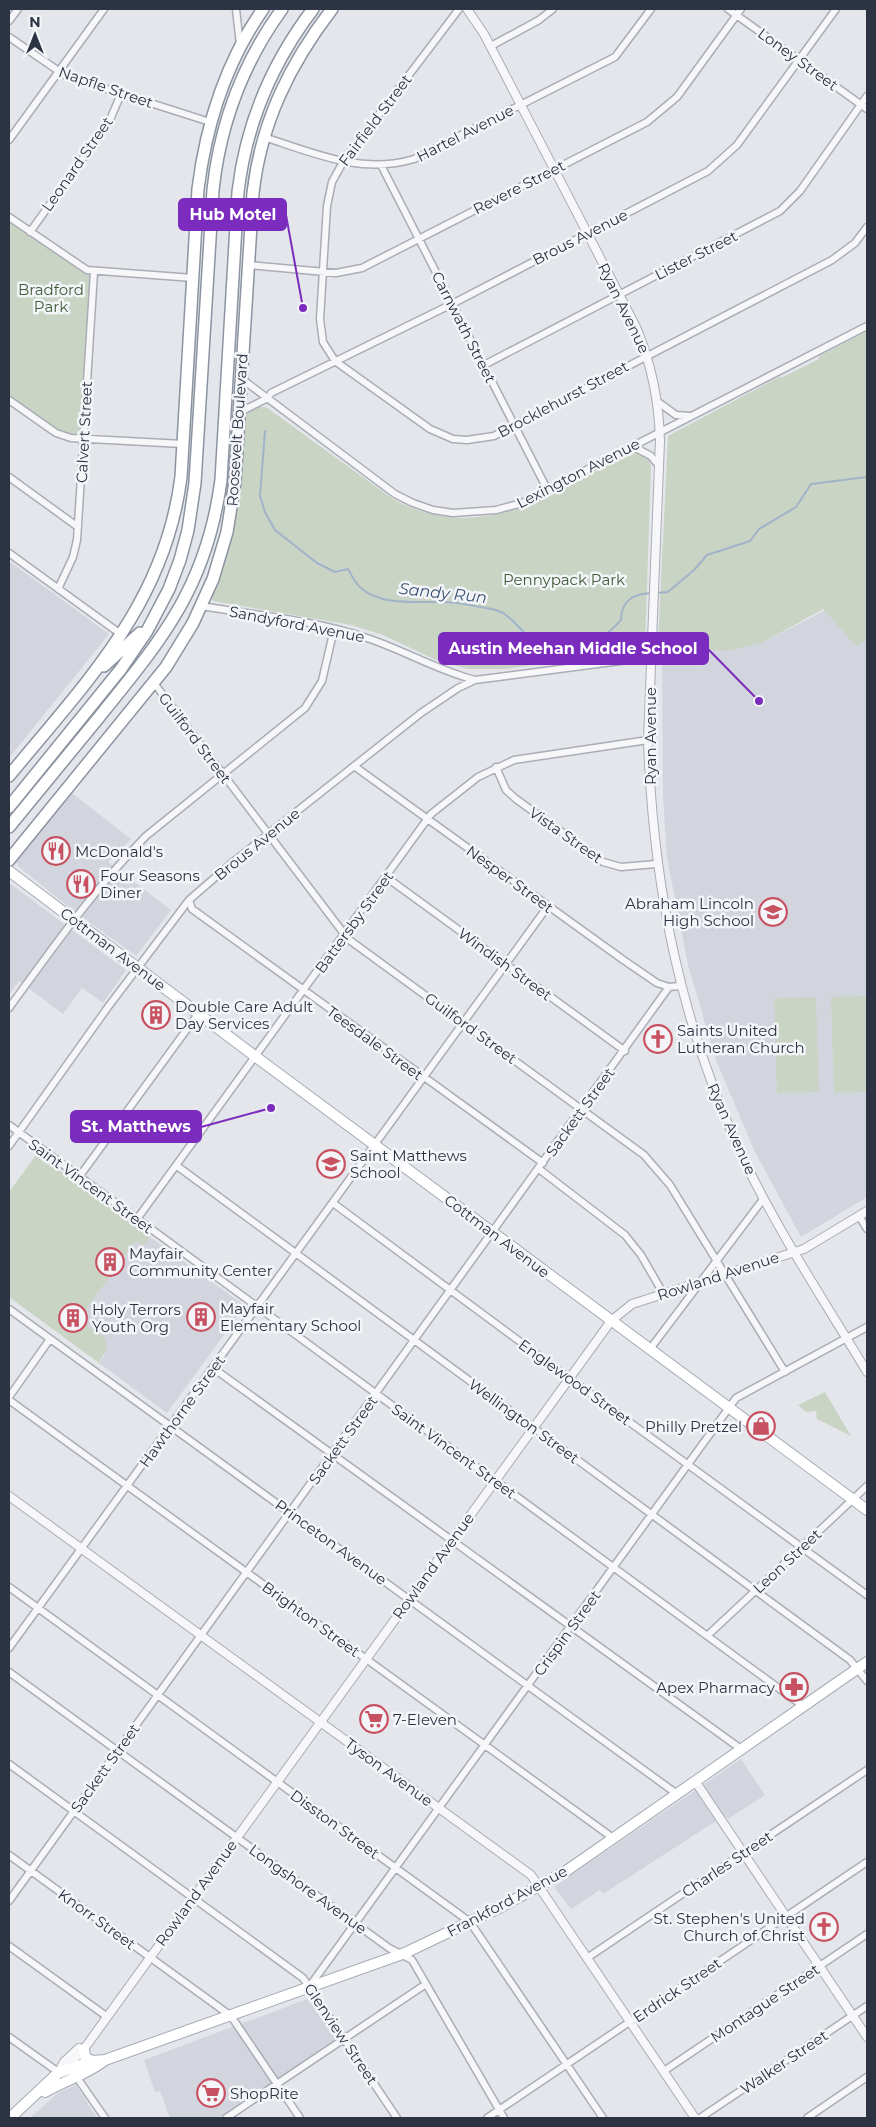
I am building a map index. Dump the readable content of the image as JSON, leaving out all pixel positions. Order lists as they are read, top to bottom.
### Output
{
  "streets": {
    "highway": ["Roosevelt Boulevard"],
    "main road": ["Cottman Avenue", "Frankford Avenue"],
    "street": [
      "Loney Street",
      "Napfle Street",
      "Fairfield Street",
      "Hartel Avenue",
      "Leonard Street",
      "Revere Street",
      "Brous Avenue",
      "Lister Street",
      "Ryan Avenue",
      "Carnwath Street",
      "Brocklehurst Street",
      "Calvert Street",
      "Lexington Avenue",
      "Sandyford Avenue",
      "Guilford Street",
      "Vista Street",
      "Nesper Street",
      "Battersby Street",
      "Windish Street",
      "Teesdale Street",
      "Sackett Street",
      "Saint Vincent Street",
      "Rowland Avenue",
      "Englewood Street",
      "Hawthorne Street",
      "Wellington Street",
      "Princeton Avenue",
      "Leon Street",
      "Brighton Street",
      "Crispin Street",
      "Tyson Avenue",
      "Disston Street",
      "Charles Street",
      "Longshore Avenue",
      "Knorr Street",
      "Erdrick Street",
      "Montague Street",
      "Glenview Street",
      "Walker Street"
    ]
  },
  "crossings": [
    ["Loney Street", "Revere Street"],
    ["Loney Street", "Brous Avenue"],
    ["Loney Street", "Lister Street"],
    ["Napfle Street", "Leonard Street"],
    ["Fairfield Street", "Hartel Avenue"],
    ["Fairfield Street", "Revere Street"],
    ["Fairfield Street", "Brous Avenue"],
    ["Fairfield Street", "Brocklehurst Street"],
    ["Hartel Avenue", "Ryan Avenue"],
    ["Hartel Avenue", "Carnwath Street"],
    ["Hartel Avenue", "Roosevelt Boulevard"],
    ["Revere Street", "Ryan Avenue"],
    ["Revere Street", "Carnwath Street"],
    ["Revere Street", "Roosevelt Boulevard"],
    ["Brous Avenue", "Ryan Avenue"],
    ["Brous Avenue", "Carnwath Street"],
    ["Brous Avenue", "Brocklehurst Street"],
    ["Brous Avenue", "Lexington Avenue"],
    ["Brous Avenue", "Sandyford Avenue"],
    ["Brous Avenue", "Guilford Street"],
    ["Brous Avenue", "Nesper Street"],
    ["Brous Avenue", "Cottman Avenue"],
    ["Brous Avenue", "Teesdale Street"],
    ["Brous Avenue", "Saint Vincent Street"],
    ["Lister Street", "Ryan Avenue"],
    ["Lister Street", "Carnwath Street"],
    ["Ryan Avenue", "Brocklehurst Street"],
    ["Ryan Avenue", "Lexington Avenue"],
    ["Ryan Avenue", "Vista Street"],
    ["Ryan Avenue", "Battersby Street"],
    ["Ryan Avenue", "Rowland Avenue"],
    ["Ryan Avenue", "Crispin Street"],
    ["Carnwath Street", "Brocklehurst Street"],
    ["Carnwath Street", "Lexington Avenue"],
    ["Roosevelt Boulevard", "Lexington Avenue"],
    ["Roosevelt Boulevard", "Sandyford Avenue"],
    ["Roosevelt Boulevard", "Guilford Street"],
    ["Guilford Street", "Battersby Street"],
    ["Guilford Street", "Sackett Street"],
    ["Guilford Street", "Rowland Avenue"],
    ["Guilford Street", "Hawthorne Street"],
    ["Guilford Street", "Crispin Street"],
    ["Vista Street", "Battersby Street"],
    ["Nesper Street", "Battersby Street"],
    ["Nesper Street", "Sackett Street"],
    ["Nesper Street", "Hawthorne Street"],
    ["Battersby Street", "Cottman Avenue"],
    ["Battersby Street", "Windish Street"],
    ["Battersby Street", "Teesdale Street"],
    ["Battersby Street", "Saint Vincent Street"],
    ["Battersby Street", "Wellington Street"],
    ["Cottman Avenue", "Sackett Street"],
    ["Cottman Avenue", "Rowland Avenue"],
    ["Cottman Avenue", "Hawthorne Street"],
    ["Cottman Avenue", "Leon Street"],
    ["Cottman Avenue", "Crispin Street"],
    ["Windish Street", "Sackett Street"],
    ["Windish Street", "Hawthorne Street"],
    ["Teesdale Street", "Sackett Street"],
    ["Teesdale Street", "Rowland Avenue"],
    ["Teesdale Street", "Hawthorne Street"],
    ["Sackett Street", "Saint Vincent Street"],
    ["Sackett Street", "Englewood Street"],
    ["Sackett Street", "Wellington Street"],
    ["Sackett Street", "Princeton Avenue"],
    ["Sackett Street", "Brighton Street"],
    ["Sackett Street", "Tyson Avenue"],
    ["Sackett Street", "Disston Street"],
    ["Sackett Street", "Longshore Avenue"],
    ["Sackett Street", "Knorr Street"],
    ["Sackett Street", "Glenview Street"],
    ["Saint Vincent Street", "Rowland Avenue"],
    ["Saint Vincent Street", "Hawthorne Street"],
    ["Saint Vincent Street", "Leon Street"],
    ["Saint Vincent Street", "Crispin Street"],
    ["Saint Vincent Street", "Frankford Avenue"],
    ["Rowland Avenue", "Englewood Street"],
    ["Rowland Avenue", "Wellington Street"],
    ["Rowland Avenue", "Princeton Avenue"],
    ["Rowland Avenue", "Brighton Street"],
    ["Rowland Avenue", "Tyson Avenue"],
    ["Rowland Avenue", "Disston Street"],
    ["Rowland Avenue", "Longshore Avenue"],
    ["Rowland Avenue", "Frankford Avenue"],
    ["Rowland Avenue", "Knorr Street"],
    ["Rowland Avenue", "Glenview Street"],
    ["Englewood Street", "Hawthorne Street"],
    ["Englewood Street", "Leon Street"],
    ["Englewood Street", "Crispin Street"],
    ["Hawthorne Street", "Wellington Street"],
    ["Hawthorne Street", "Princeton Avenue"],
    ["Hawthorne Street", "Brighton Street"],
    ["Hawthorne Street", "Tyson Avenue"],
    ["Hawthorne Street", "Disston Street"],
    ["Wellington Street", "Leon Street"],
    ["Wellington Street", "Crispin Street"],
    ["Wellington Street", "Frankford Avenue"],
    ["Princeton Avenue", "Crispin Street"],
    ["Princeton Avenue", "Frankford Avenue"],
    ["Brighton Street", "Crispin Street"],
    ["Brighton Street", "Frankford Avenue"],
    ["Crispin Street", "Tyson Avenue"],
    ["Crispin Street", "Disston Street"],
    ["Crispin Street", "Longshore Avenue"],
    ["Crispin Street", "Frankford Avenue"],
    ["Crispin Street", "Glenview Street"],
    ["Tyson Avenue", "Charles Street"],
    ["Tyson Avenue", "Frankford Avenue"],
    ["Tyson Avenue", "Erdrick Street"],
    ["Tyson Avenue", "Montague Street"],
    ["Disston Street", "Frankford Avenue"],
    ["Disston Street", "Erdrick Street"],
    ["Longshore Avenue", "Frankford Avenue"],
    ["Longshore Avenue", "Erdrick Street"],
    ["Frankford Avenue", "Knorr Street"],
    ["Frankford Avenue", "Glenview Street"]
  ],
  "water": ["Sandy Run"],
  "parks": ["Bradford Park", "Pennypack Park"],
  "places": {
    "other": ["Hub Motel", "Austin Meehan Middle School", "St. Matthews"],
    "restaurant": ["McDonald's", "Four Seasons Diner"],
    "school or university": ["Abraham Lincoln High School", "Saint Matthews School"],
    "building": [
      "Double Care Adult Day Services",
      "Mayfair Community Center",
      "Mayfair Elementary School",
      "Holy Terrors Youth Org"
    ],
    "church": ["Saints United Lutheran Church", "St. Stephen's United Church of Christ"],
    "shop": ["Philly Pretzel"],
    "pharmacy": ["Apex Pharmacy"],
    "supermarket": ["7-Eleven", "ShopRite"]
  },
  "north": "top"
}
